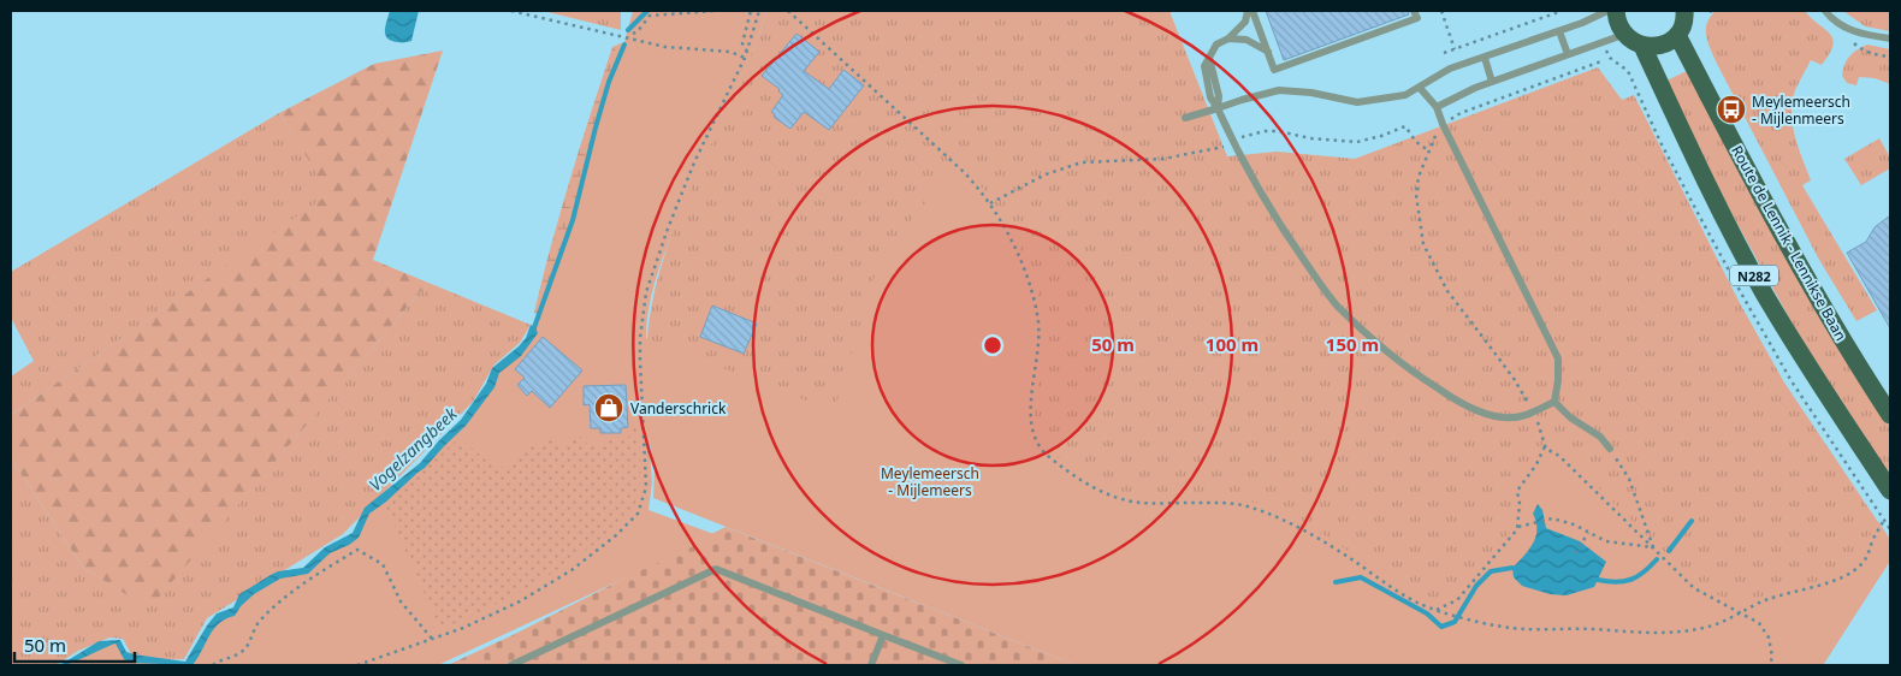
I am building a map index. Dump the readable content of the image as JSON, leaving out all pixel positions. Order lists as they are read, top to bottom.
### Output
{
  "streets": {
    "main road": ["Route de Lennik - Lennikse Baan", "N282"]
  },
  "water": ["Vogelzangbeek"],
  "parks": ["Meylemeersch - Mijlemeers"],
  "places": {
    "bus stop": ["Meylemeersch - Mijlenmeers"],
    "shop": ["Vanderschrick"]
  },
  "scale_bar": "50 m",
  "rings": ["50 m", "100 m", "150 m"]
}
